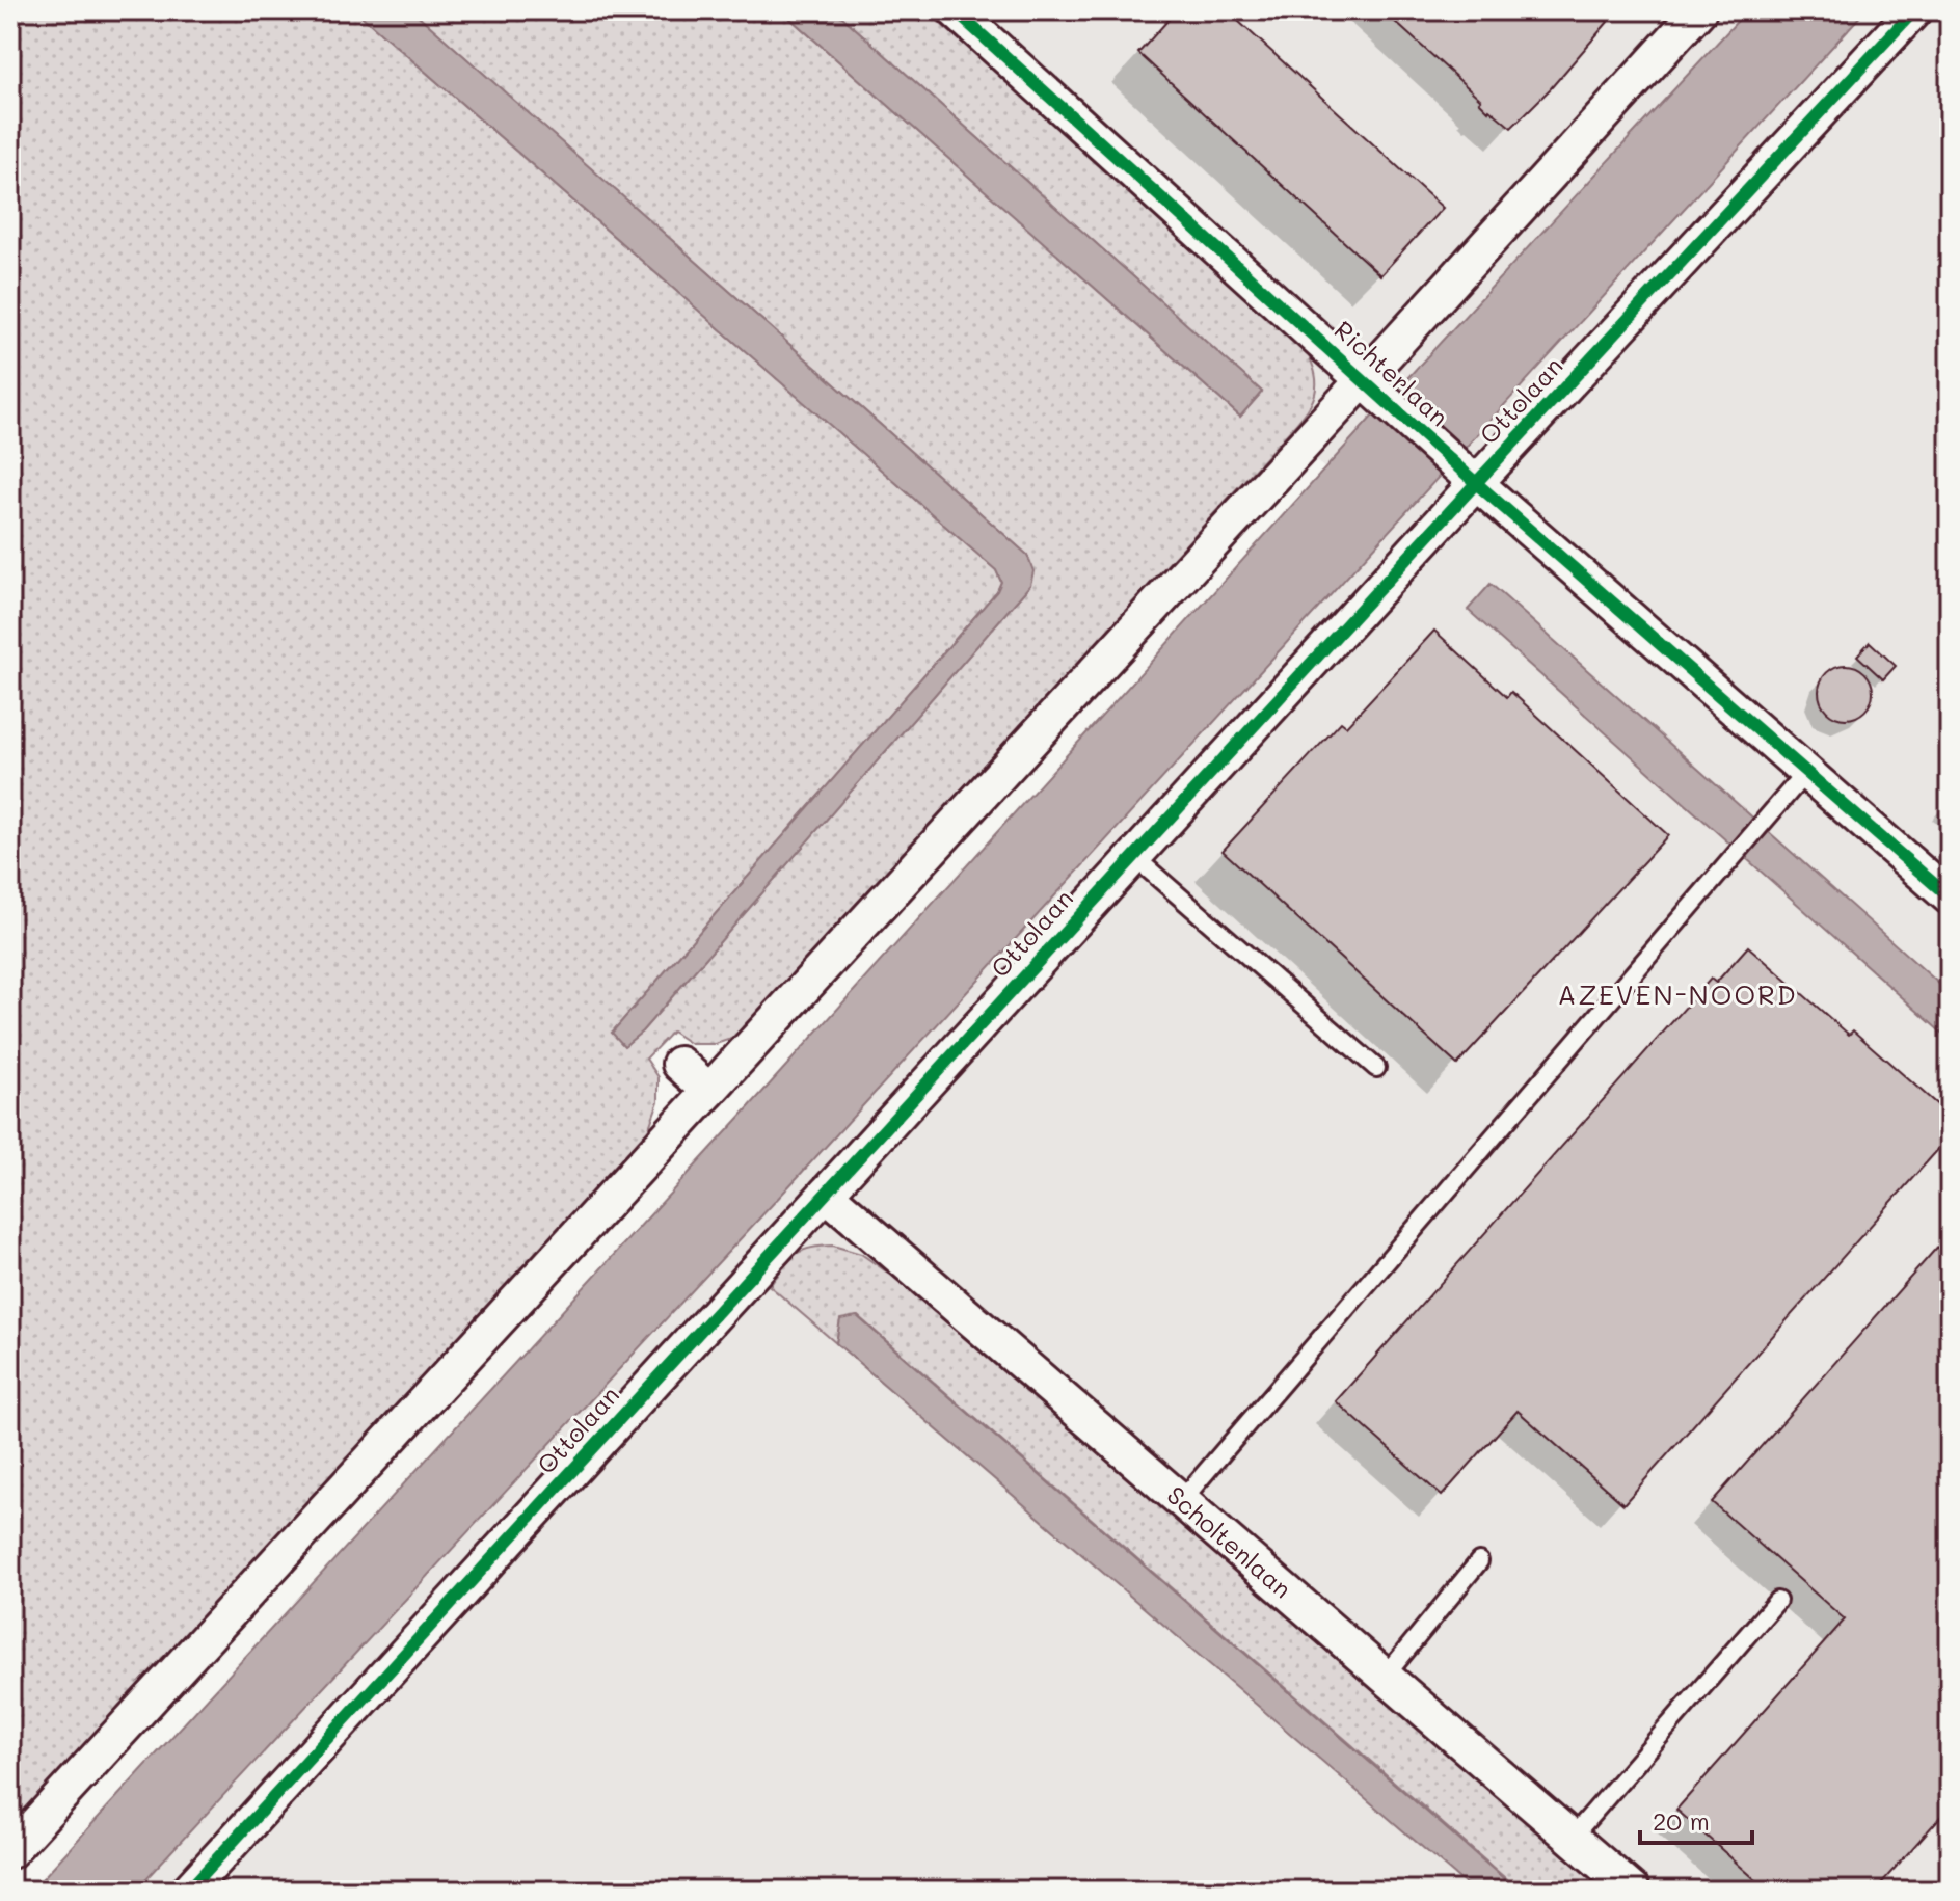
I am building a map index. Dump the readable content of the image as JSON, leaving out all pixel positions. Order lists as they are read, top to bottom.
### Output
{
  "streets": {
    "street": ["Richterlaan", "Ottolaan", "Scholtenlaan"]
  },
  "crossings": [
    ["Richterlaan", "Ottolaan"],
    ["Ottolaan", "Scholtenlaan"]
  ],
  "districts": ["AZEVEN-NOORD"],
  "scale_bar": "20 m"
}
